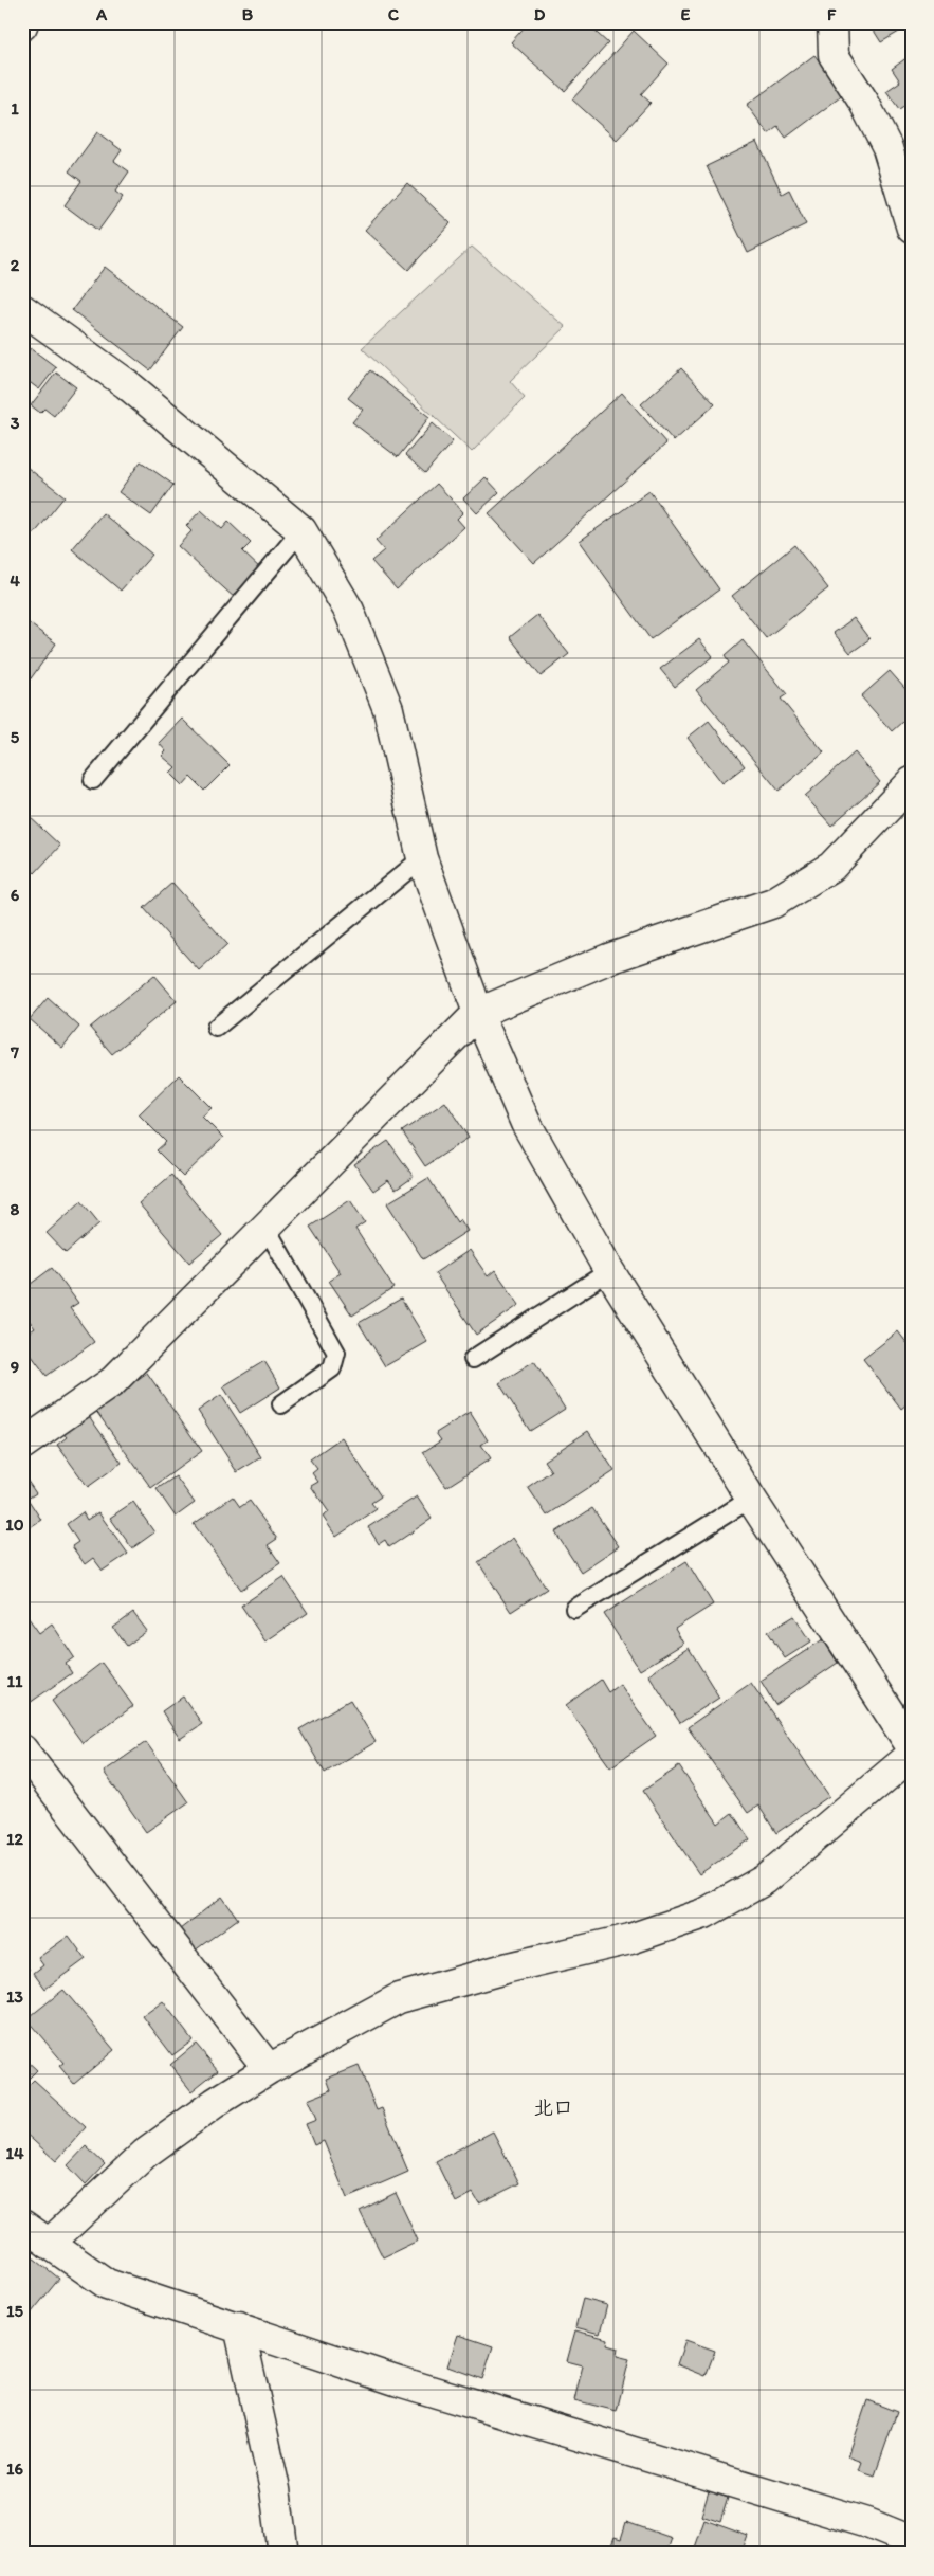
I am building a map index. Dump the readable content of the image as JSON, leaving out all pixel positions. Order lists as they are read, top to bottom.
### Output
{
  "districts": ["北口"],
  "grid": {
    "columns": [
      "A",
      "B",
      "C",
      "D",
      "E",
      "F"
    ],
    "rows": [
      "1",
      "2",
      "3",
      "4",
      "5",
      "6",
      "7",
      "8",
      "9",
      "10",
      "11",
      "12",
      "13",
      "14",
      "15",
      "16"
    ]
  }
}
